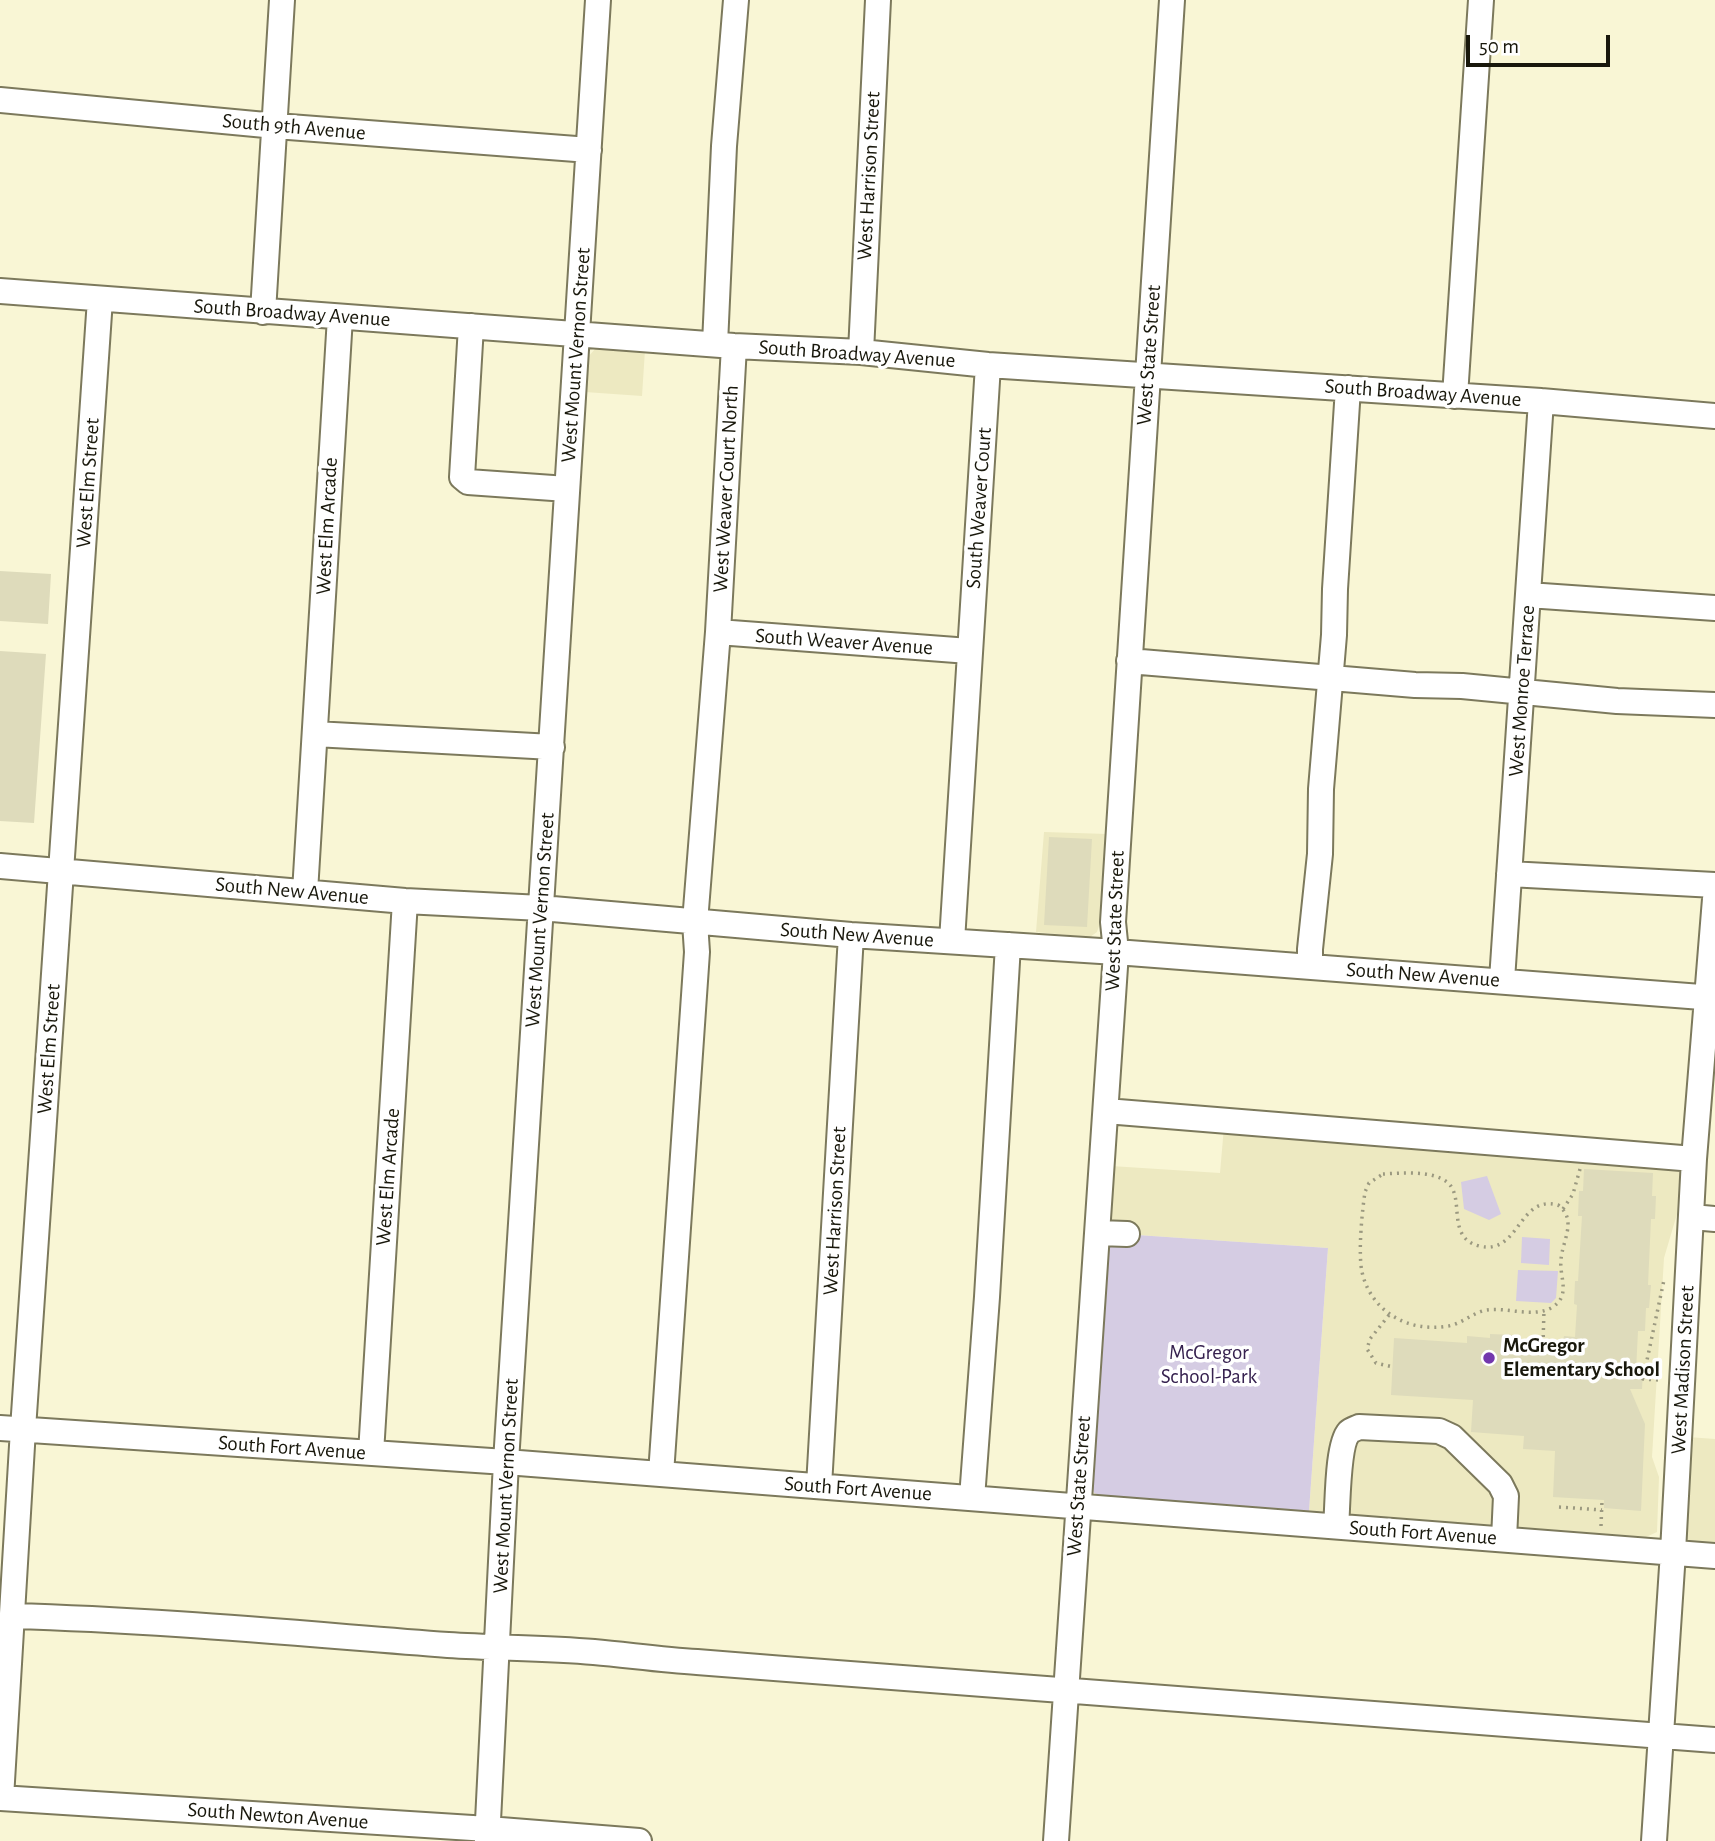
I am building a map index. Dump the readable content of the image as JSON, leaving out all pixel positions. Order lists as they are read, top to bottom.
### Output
{
  "streets": {
    "street": [
      "South 9th Avenue",
      "West Harrison Street",
      "South Broadway Avenue",
      "West Mount Vernon Street",
      "West State Street",
      "West Elm Street",
      "West Weaver Court North",
      "South Weaver Court",
      "West Elm Arcade",
      "South Weaver Avenue",
      "West Monroe Terrace",
      "South New Avenue",
      "West Madison Street",
      "South Fort Avenue",
      "South Newton Avenue"
    ]
  },
  "crossings": [
    ["South 9th Avenue", "West Mount Vernon Street"],
    ["West Harrison Street", "South Broadway Avenue"],
    ["West Harrison Street", "South New Avenue"],
    ["West Harrison Street", "South Fort Avenue"],
    ["South Broadway Avenue", "West Mount Vernon Street"],
    ["South Broadway Avenue", "West State Street"],
    ["South Broadway Avenue", "West Elm Street"],
    ["South Broadway Avenue", "West Weaver Court North"],
    ["South Broadway Avenue", "South Weaver Court"],
    ["South Broadway Avenue", "West Elm Arcade"],
    ["South Broadway Avenue", "West Monroe Terrace"],
    ["West Mount Vernon Street", "South New Avenue"],
    ["West Mount Vernon Street", "South Fort Avenue"],
    ["West Mount Vernon Street", "South Newton Avenue"],
    ["West State Street", "South New Avenue"],
    ["West State Street", "South Fort Avenue"],
    ["West Elm Street", "South New Avenue"],
    ["West Elm Street", "South Fort Avenue"],
    ["West Elm Street", "South Newton Avenue"],
    ["West Weaver Court North", "South Weaver Avenue"],
    ["West Weaver Court North", "South New Avenue"],
    ["West Weaver Court North", "South Fort Avenue"],
    ["South Weaver Court", "South Weaver Avenue"],
    ["South Weaver Court", "South New Avenue"],
    ["West Elm Arcade", "South New Avenue"],
    ["West Elm Arcade", "South Fort Avenue"],
    ["West Monroe Terrace", "South New Avenue"],
    ["South New Avenue", "West Madison Street"],
    ["West Madison Street", "South Fort Avenue"]
  ],
  "parks": ["McGregor School-Park"],
  "places": ["McGregor Elementary School"],
  "scale_bar": "50 m"
}
